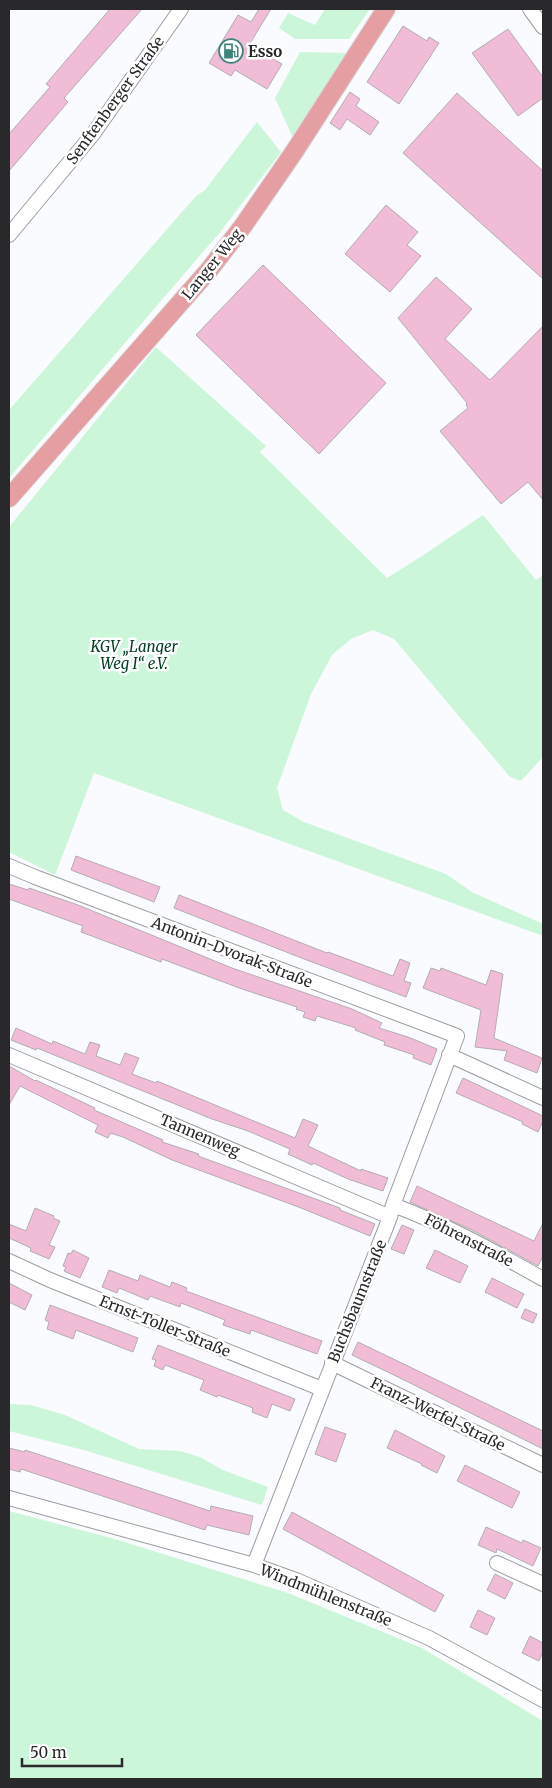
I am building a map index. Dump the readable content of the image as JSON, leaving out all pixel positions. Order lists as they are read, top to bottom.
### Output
{
  "streets": {
    "main road": ["Langer Weg"],
    "street": [
      "Senftenberger Straße",
      "Antonin-Dvorak-Straße",
      "Tannenweg",
      "Föhrenstraße",
      "Buchsbaumstraße",
      "Ernst-Toller-Straße",
      "Franz-Werfel-Straße",
      "Windmühlenstraße"
    ]
  },
  "crossings": [
    ["Antonin-Dvorak-Straße", "Buchsbaumstraße"],
    ["Tannenweg", "Föhrenstraße"],
    ["Tannenweg", "Buchsbaumstraße"],
    ["Föhrenstraße", "Buchsbaumstraße"],
    ["Buchsbaumstraße", "Ernst-Toller-Straße"],
    ["Buchsbaumstraße", "Franz-Werfel-Straße"],
    ["Buchsbaumstraße", "Windmühlenstraße"]
  ],
  "parks": ["KGV „Langer Weg I“ e.V."],
  "places": {
    "fuel station": ["Esso"]
  },
  "scale_bar": "50 m"
}
